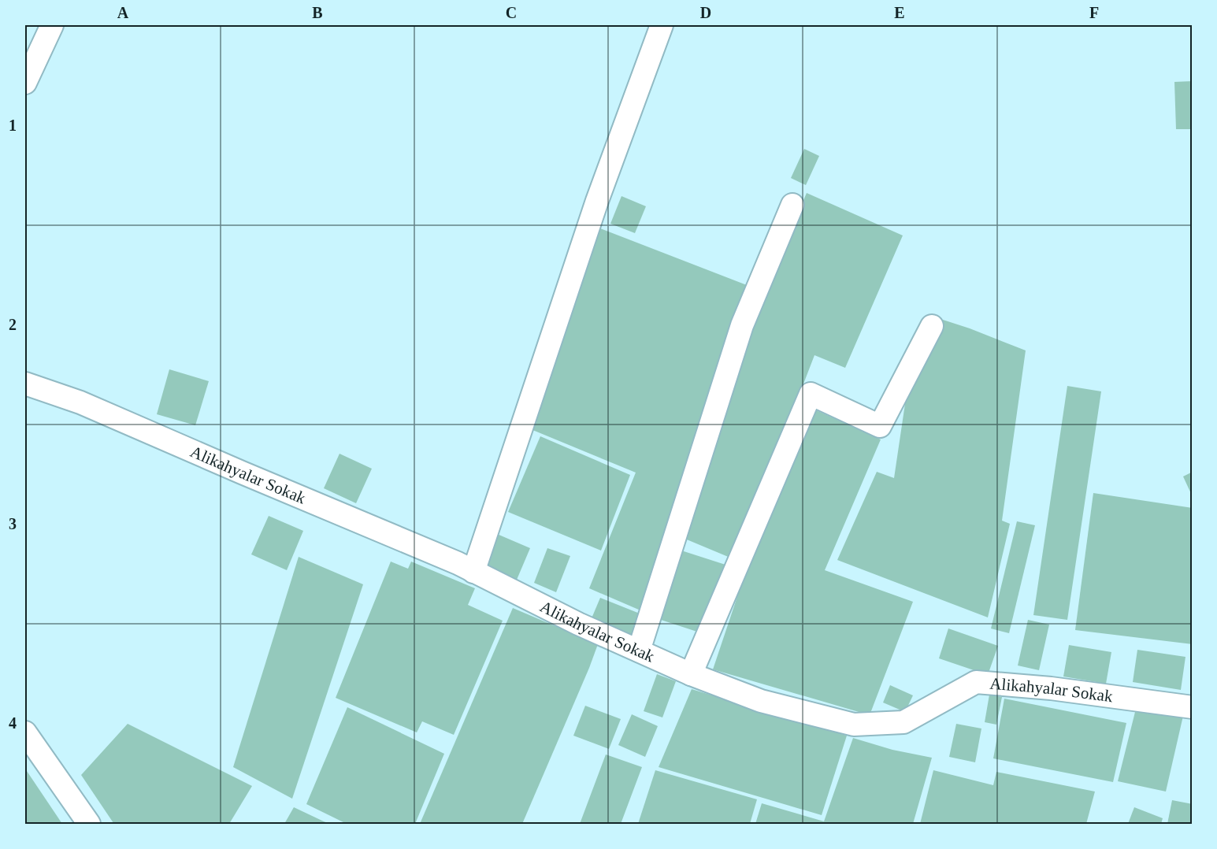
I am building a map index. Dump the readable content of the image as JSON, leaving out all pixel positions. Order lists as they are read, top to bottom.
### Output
{
  "streets": {
    "street": ["Alikahyalar Sokak"]
  },
  "grid": {
    "columns": [
      "A",
      "B",
      "C",
      "D",
      "E",
      "F"
    ],
    "rows": [
      "1",
      "2",
      "3",
      "4"
    ]
  }
}
